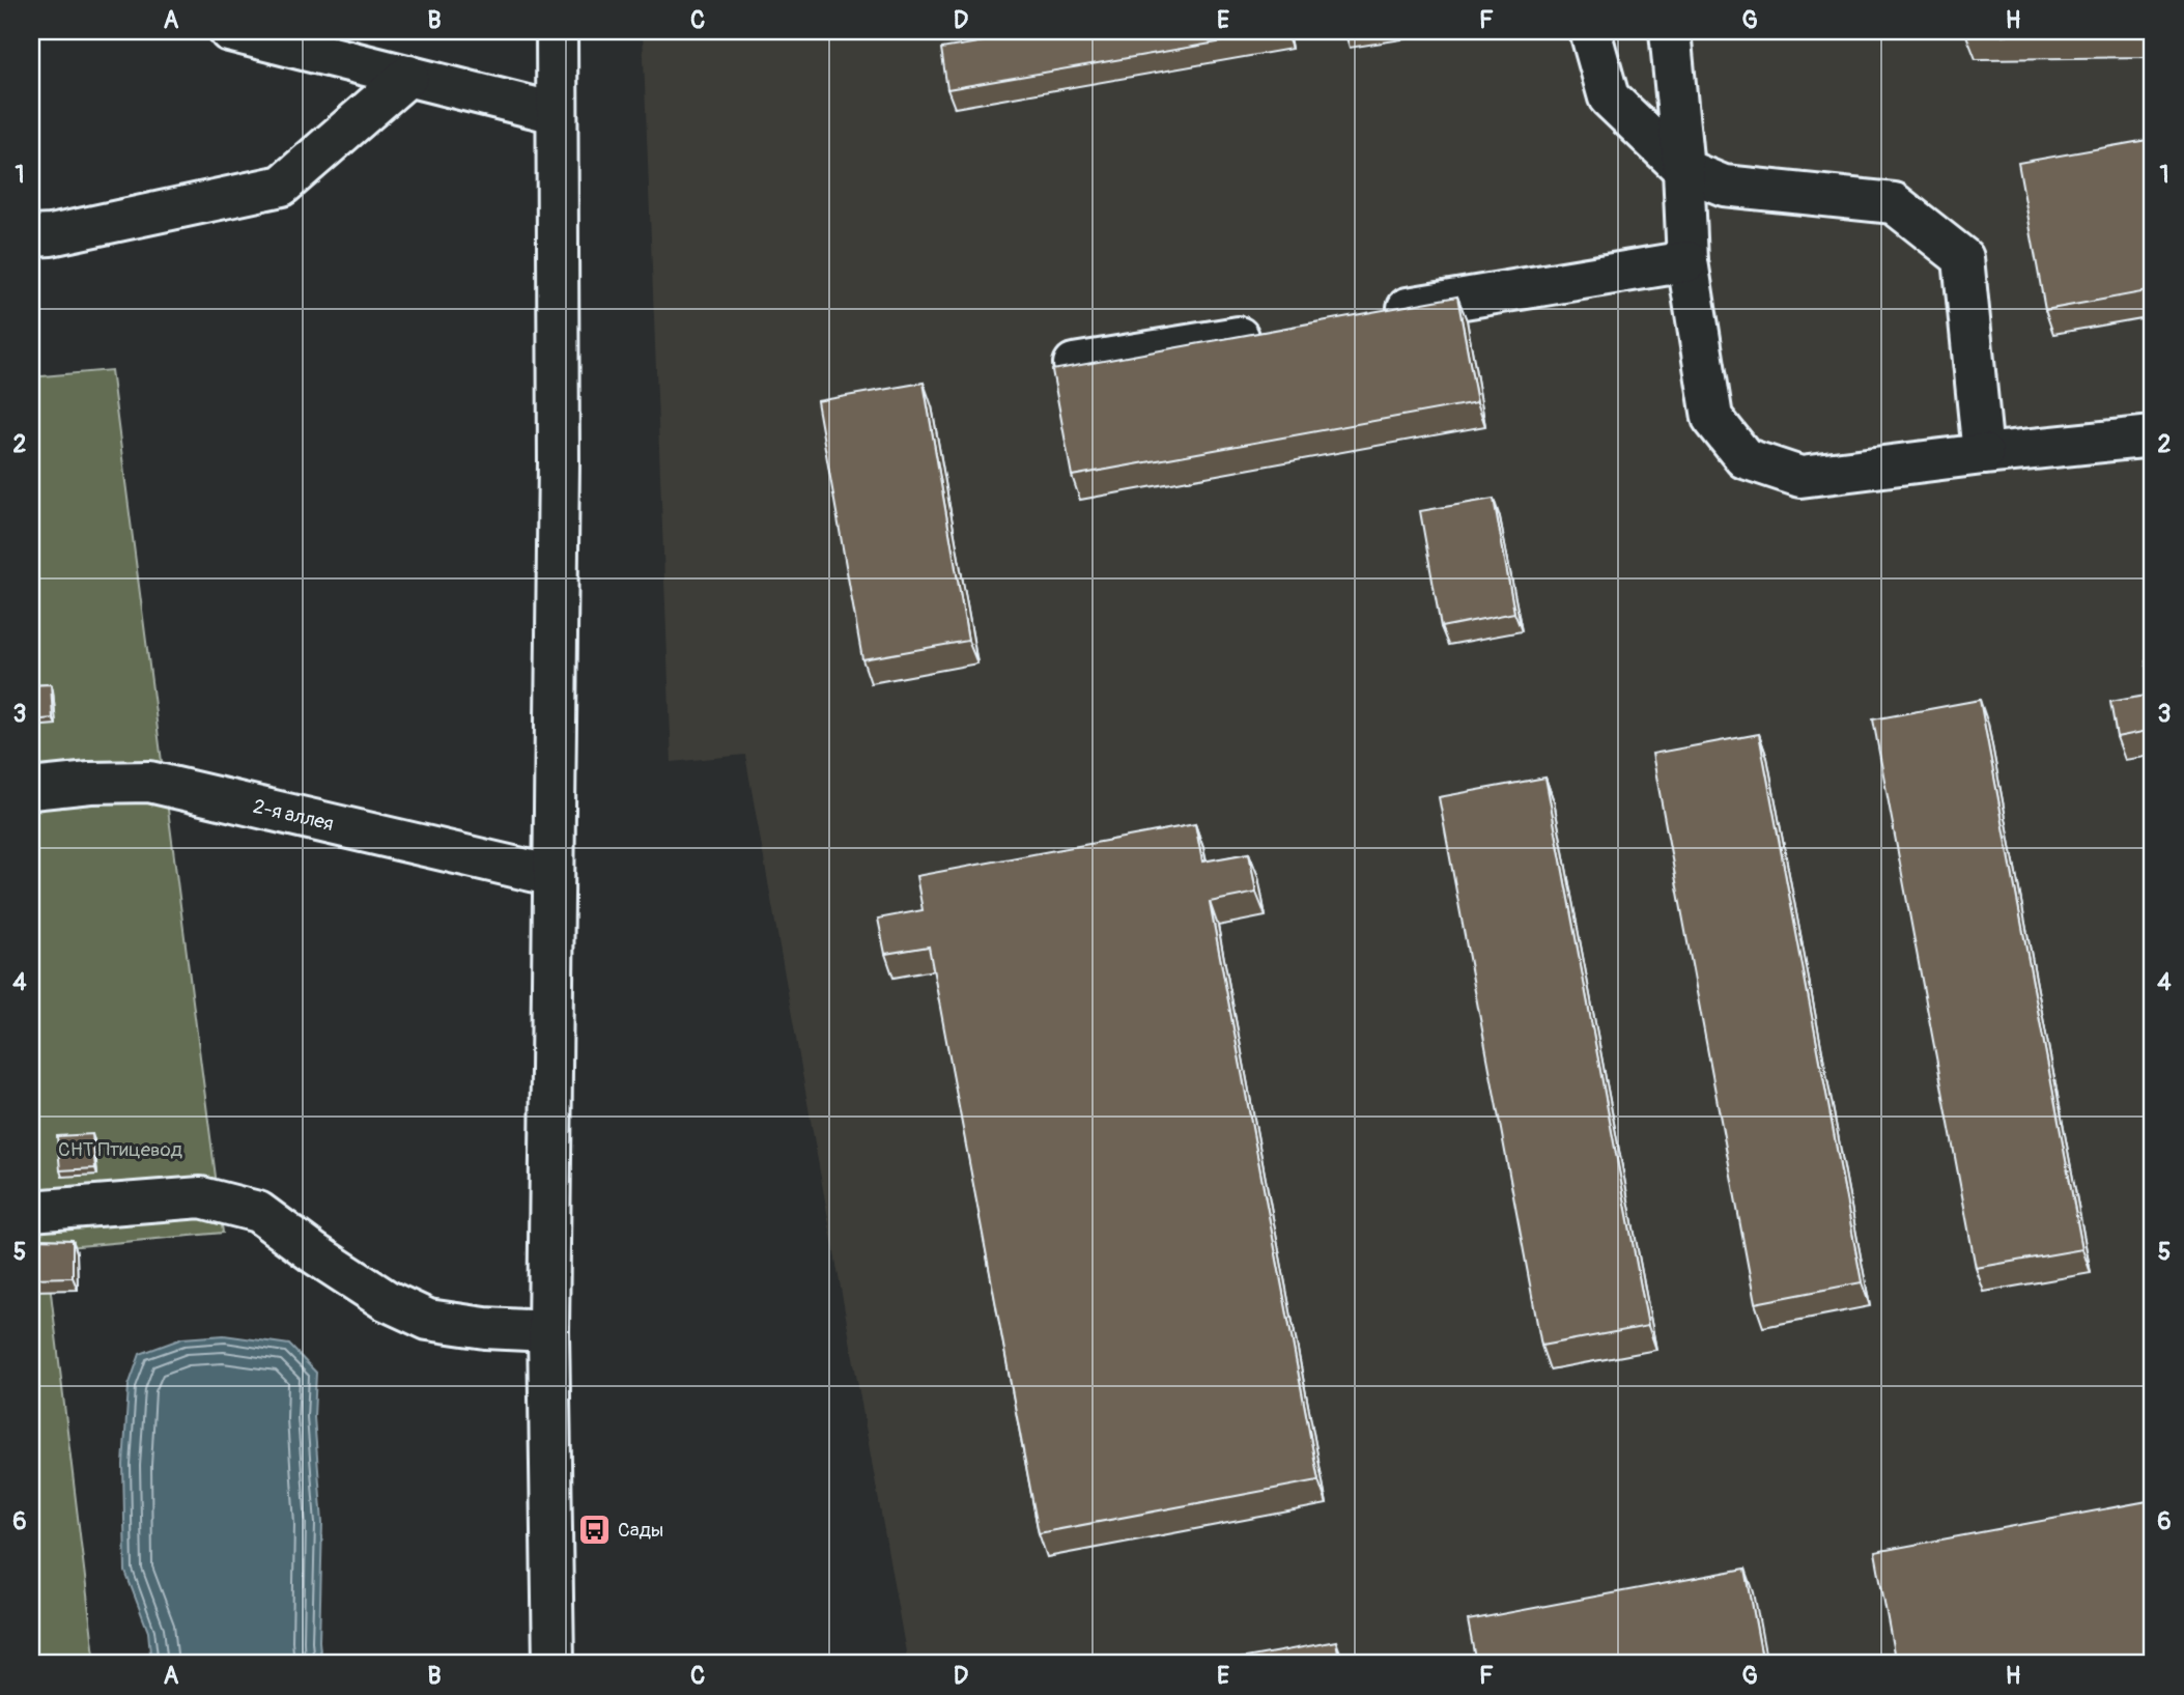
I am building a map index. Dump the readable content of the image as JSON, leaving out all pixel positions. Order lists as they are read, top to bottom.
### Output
{
  "streets": {
    "street": ["2-я аллея"]
  },
  "parks": ["СНТ Птицевод"],
  "places": {
    "bus stop": ["Сады"]
  },
  "grid": {
    "columns": [
      "A",
      "B",
      "C",
      "D",
      "E",
      "F",
      "G",
      "H"
    ],
    "rows": [
      "1",
      "2",
      "3",
      "4",
      "5",
      "6"
    ]
  }
}
